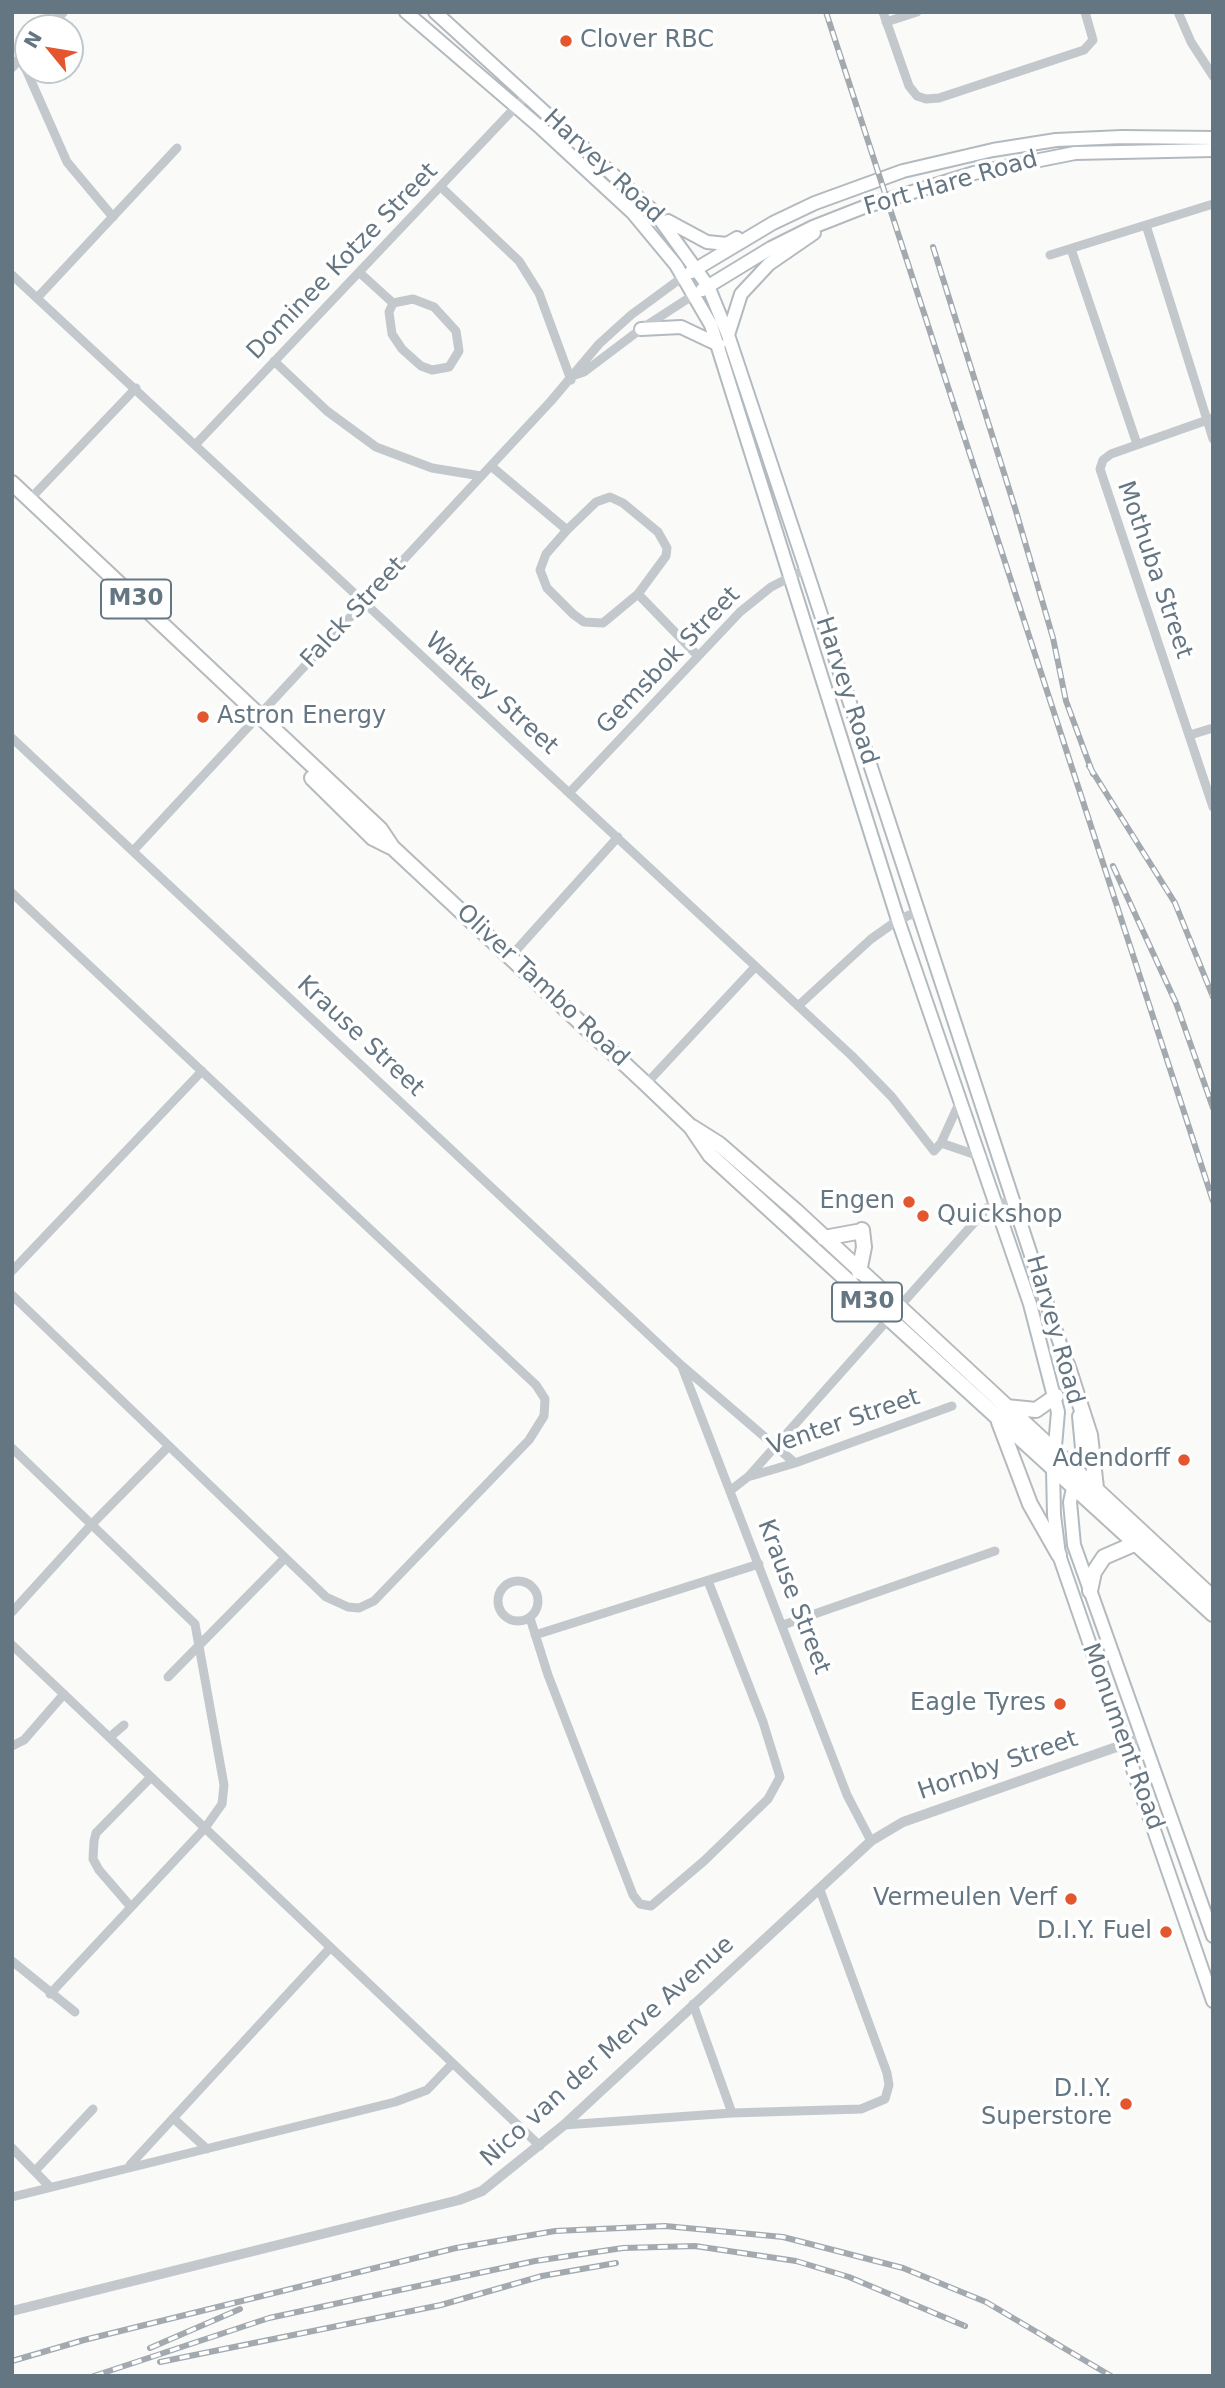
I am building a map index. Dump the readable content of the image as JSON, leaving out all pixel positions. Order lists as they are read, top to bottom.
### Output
{
  "streets": {
    "main road": [
      "Harvey Road",
      "Fort Hare Road",
      "M30",
      "Falck Street",
      "Oliver Tambo Road",
      "Monument Road"
    ],
    "street": [
      "Dominee Kotze Street",
      "Mothuba Street",
      "Gemsbok Street",
      "Watkey Street",
      "Krause Street",
      "Venter Street",
      "Hornby Street",
      "Nico van der Merve Avenue"
    ]
  },
  "crossings": [
    ["Harvey Road", "Fort Hare Road"],
    ["Harvey Road", "Dominee Kotze Street"],
    ["Harvey Road", "Falck Street"],
    ["Harvey Road", "Gemsbok Street"],
    ["Harvey Road", "Oliver Tambo Road"],
    ["Harvey Road", "Monument Road"],
    ["Fort Hare Road", "Falck Street"],
    ["Dominee Kotze Street", "Watkey Street"],
    ["M30", "Falck Street"],
    ["M30", "Oliver Tambo Road"],
    ["Falck Street", "Watkey Street"],
    ["Falck Street", "Oliver Tambo Road"],
    ["Falck Street", "Krause Street"],
    ["Gemsbok Street", "Watkey Street"],
    ["Oliver Tambo Road", "Monument Road"],
    ["Krause Street", "Venter Street"],
    ["Krause Street", "Hornby Street"],
    ["Krause Street", "Nico van der Merve Avenue"],
    ["Monument Road", "Hornby Street"],
    ["Hornby Street", "Nico van der Merve Avenue"]
  ],
  "places": [
    "Clover RBC",
    "Astron Energy",
    "Engen",
    "Quickshop",
    "Adendorff",
    "Eagle Tyres",
    "Vermeulen Verf",
    "D.I.Y. Fuel",
    "D.I.Y. Superstore"
  ],
  "north": "top left"
}
